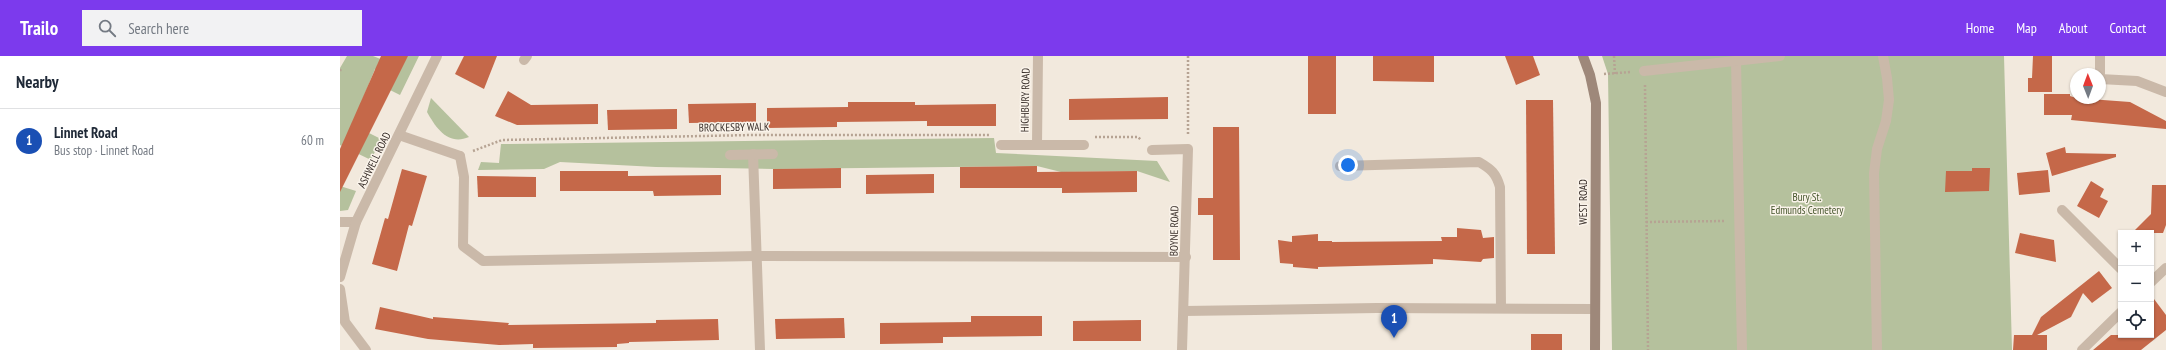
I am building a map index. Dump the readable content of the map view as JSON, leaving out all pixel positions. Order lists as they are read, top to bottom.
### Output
{
  "streets": {
    "street": [
      "HIGHBURY ROAD",
      "ASHWELL ROAD",
      "WEST ROAD",
      "BOYNE ROAD"
    ],
    "path": ["BROCKESBY WALK"]
  },
  "crossings": [
    ["HIGHBURY ROAD", "BROCKESBY WALK"]
  ],
  "parks": ["Bury St. Edmunds Cemetery"],
  "north": "top",
  "page": {
    "header": "Trailo",
    "search": "Search here",
    "nav": [
      "Home",
      "Map",
      "About",
      "Contact"
    ],
    "heading": "Nearby",
    "list": [
      {
        "mark": "1",
        "name": "Linnet Road",
        "note": "Bus stop · Linnet Road",
        "value": "60 m"
      }
    ],
    "map_buttons": ["+", "−"],
    "pins": "1"
  }
}
